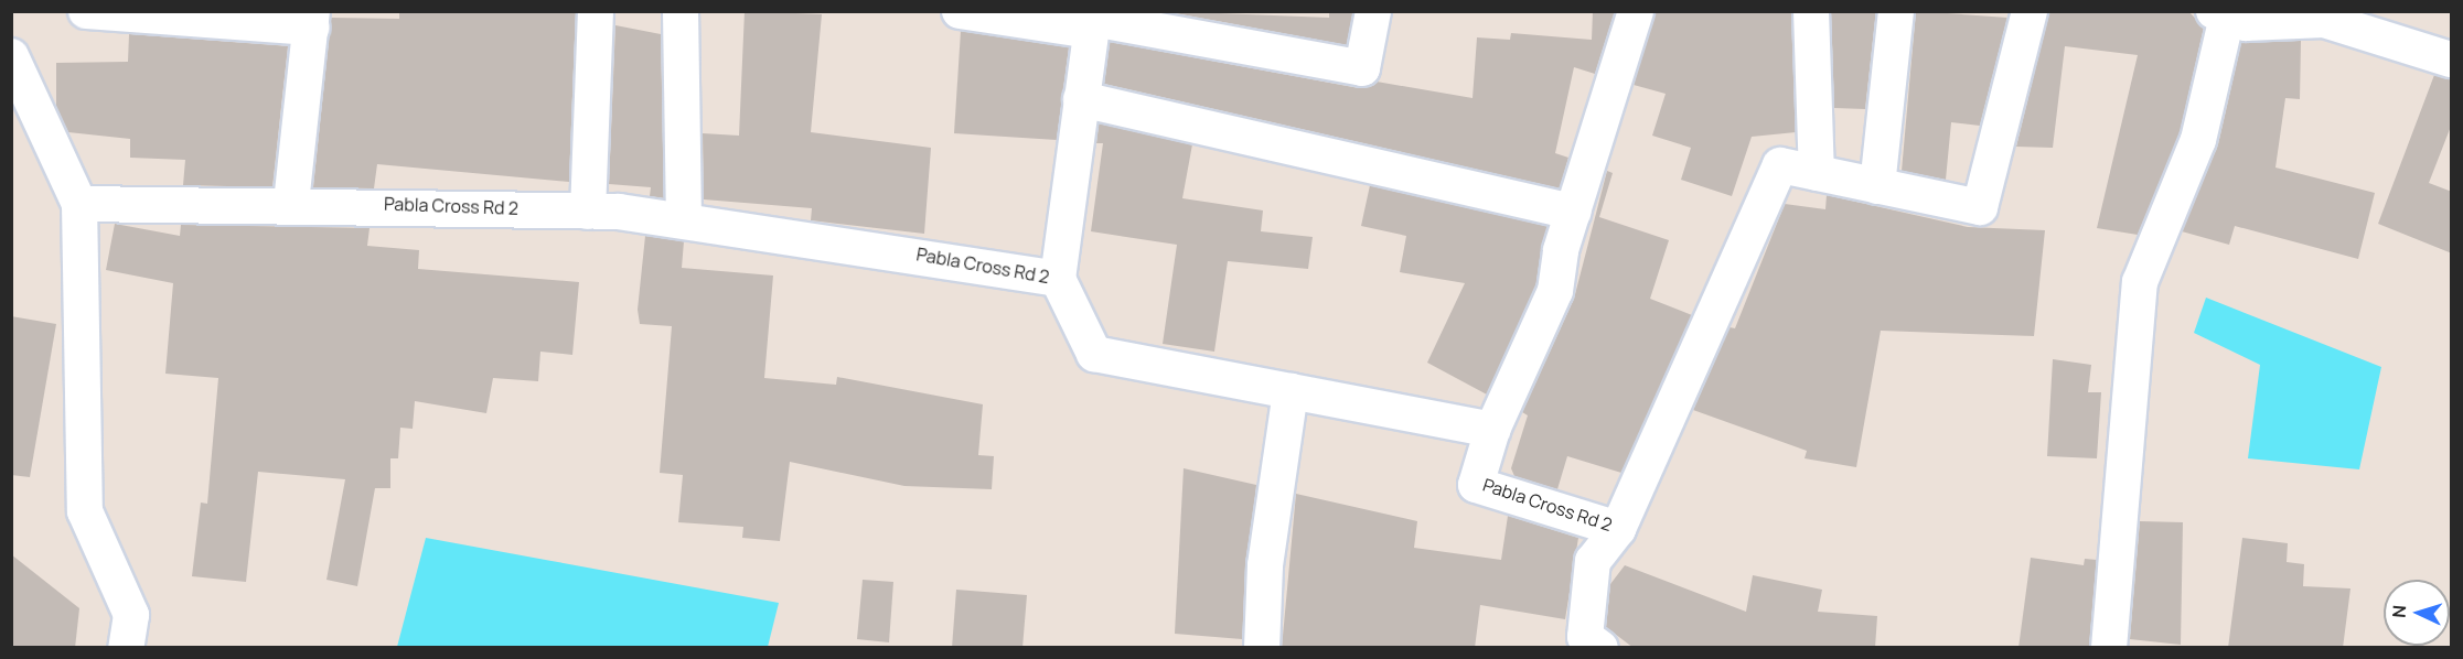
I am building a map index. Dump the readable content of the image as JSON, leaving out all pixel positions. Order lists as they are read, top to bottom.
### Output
{
  "streets": {
    "street": ["Pabla Cross Rd 2"]
  },
  "north": "left"
}
